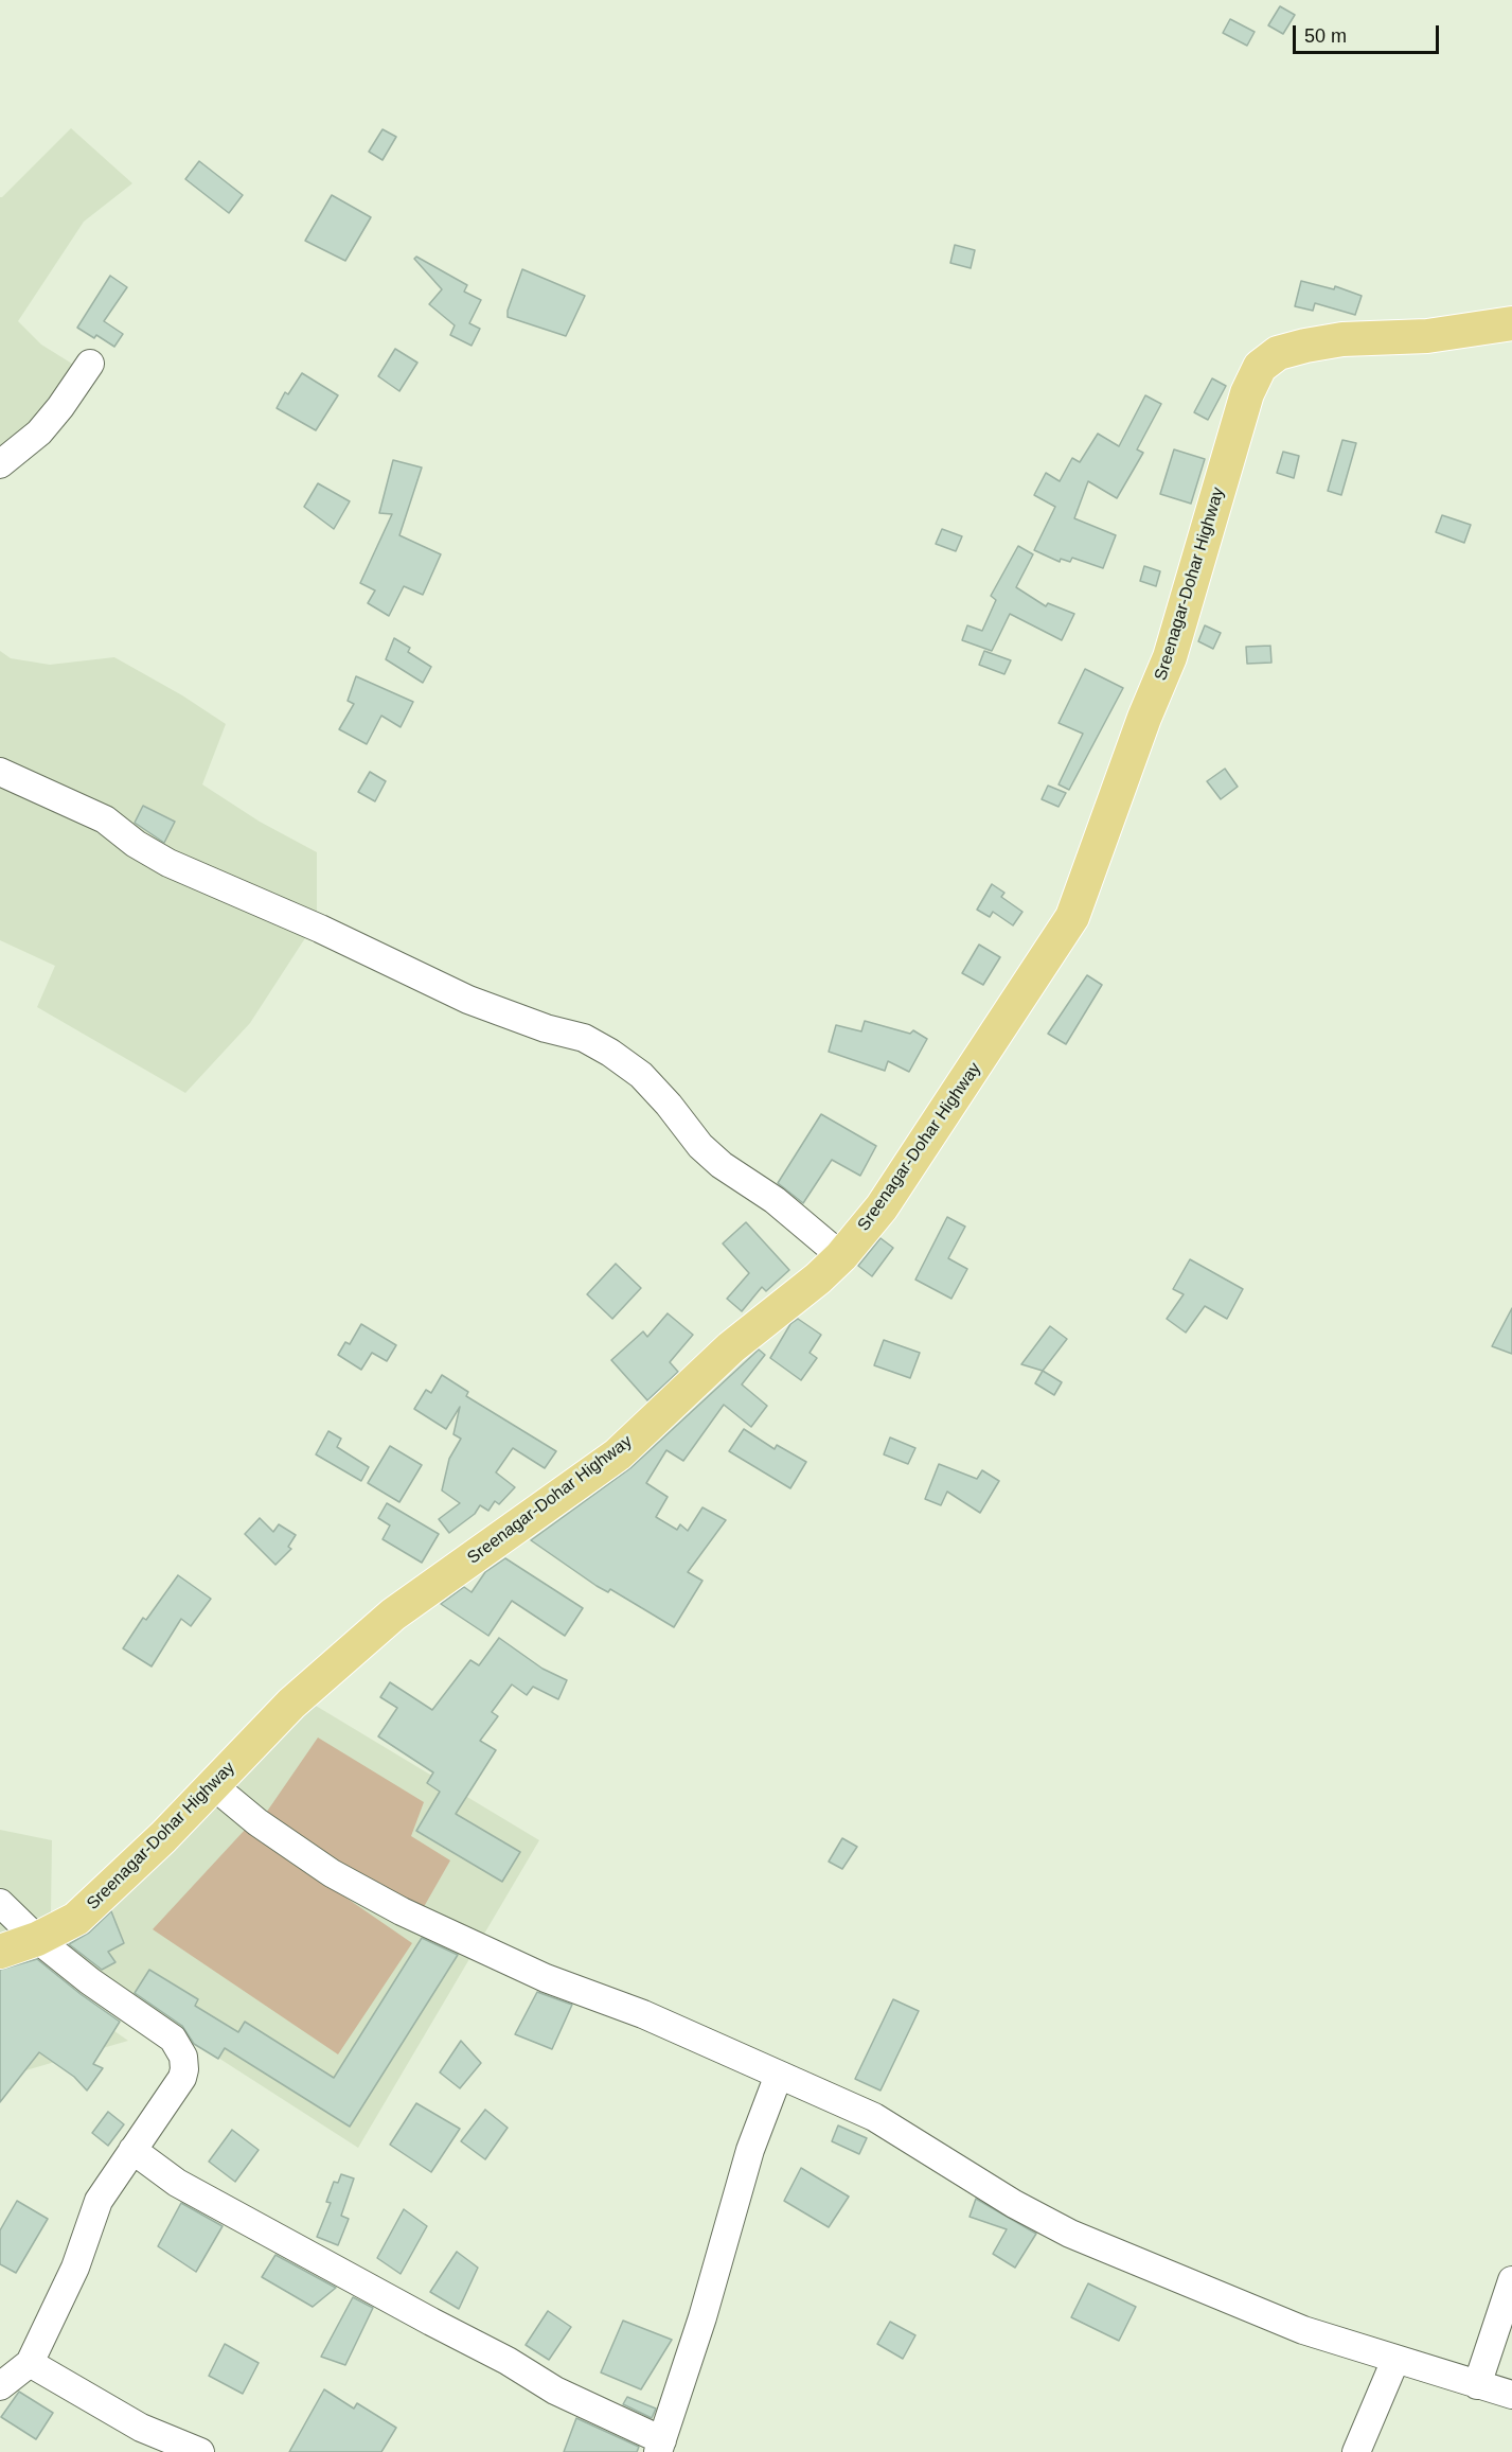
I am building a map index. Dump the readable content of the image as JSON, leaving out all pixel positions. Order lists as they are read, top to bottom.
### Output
{
  "streets": {
    "main road": ["Sreenagar-Dohar Highway"]
  },
  "scale_bar": "50 m"
}
